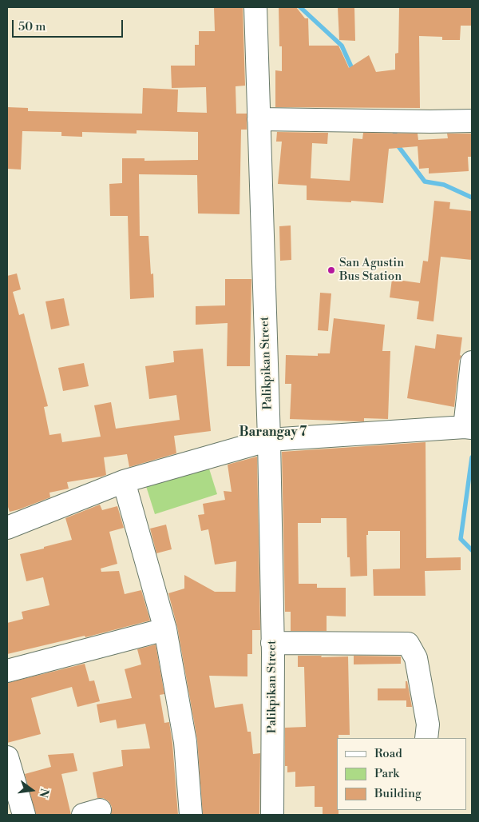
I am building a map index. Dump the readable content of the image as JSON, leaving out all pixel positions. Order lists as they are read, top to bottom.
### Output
{
  "streets": {
    "street": ["Palikpikan Street"]
  },
  "districts": ["Barangay 7"],
  "places": ["San Agustin Bus Station"],
  "legend": ["Road", "Park", "Building"],
  "scale_bar": "50 m",
  "north": "right"
}
